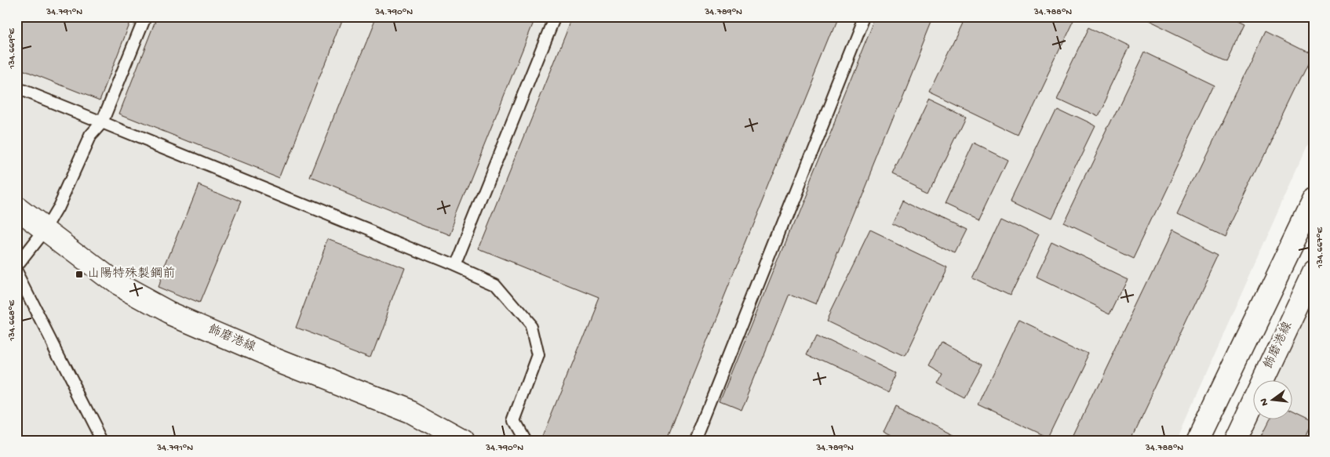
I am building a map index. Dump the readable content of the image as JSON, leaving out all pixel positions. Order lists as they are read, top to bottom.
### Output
{
  "streets": {
    "main road": ["飾磨港線"]
  },
  "places": {
    "transit": ["山陽特殊製鋼前"]
  },
  "north": "left",
  "coordinates": [
    "34.791°N",
    "34.790°N",
    "34.789°N",
    "34.788°N",
    "134.669°E",
    "134.667°E",
    "134.668°E"
  ]
}
